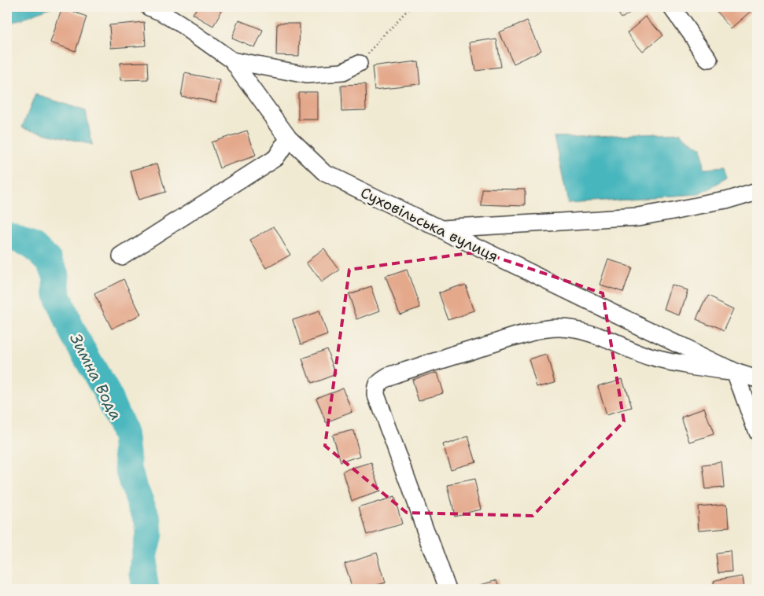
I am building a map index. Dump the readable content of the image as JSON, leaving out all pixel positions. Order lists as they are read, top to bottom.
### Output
{
  "streets": {
    "street": ["Суховільська вулиця"]
  },
  "water": ["Зимна Вода"]
}
